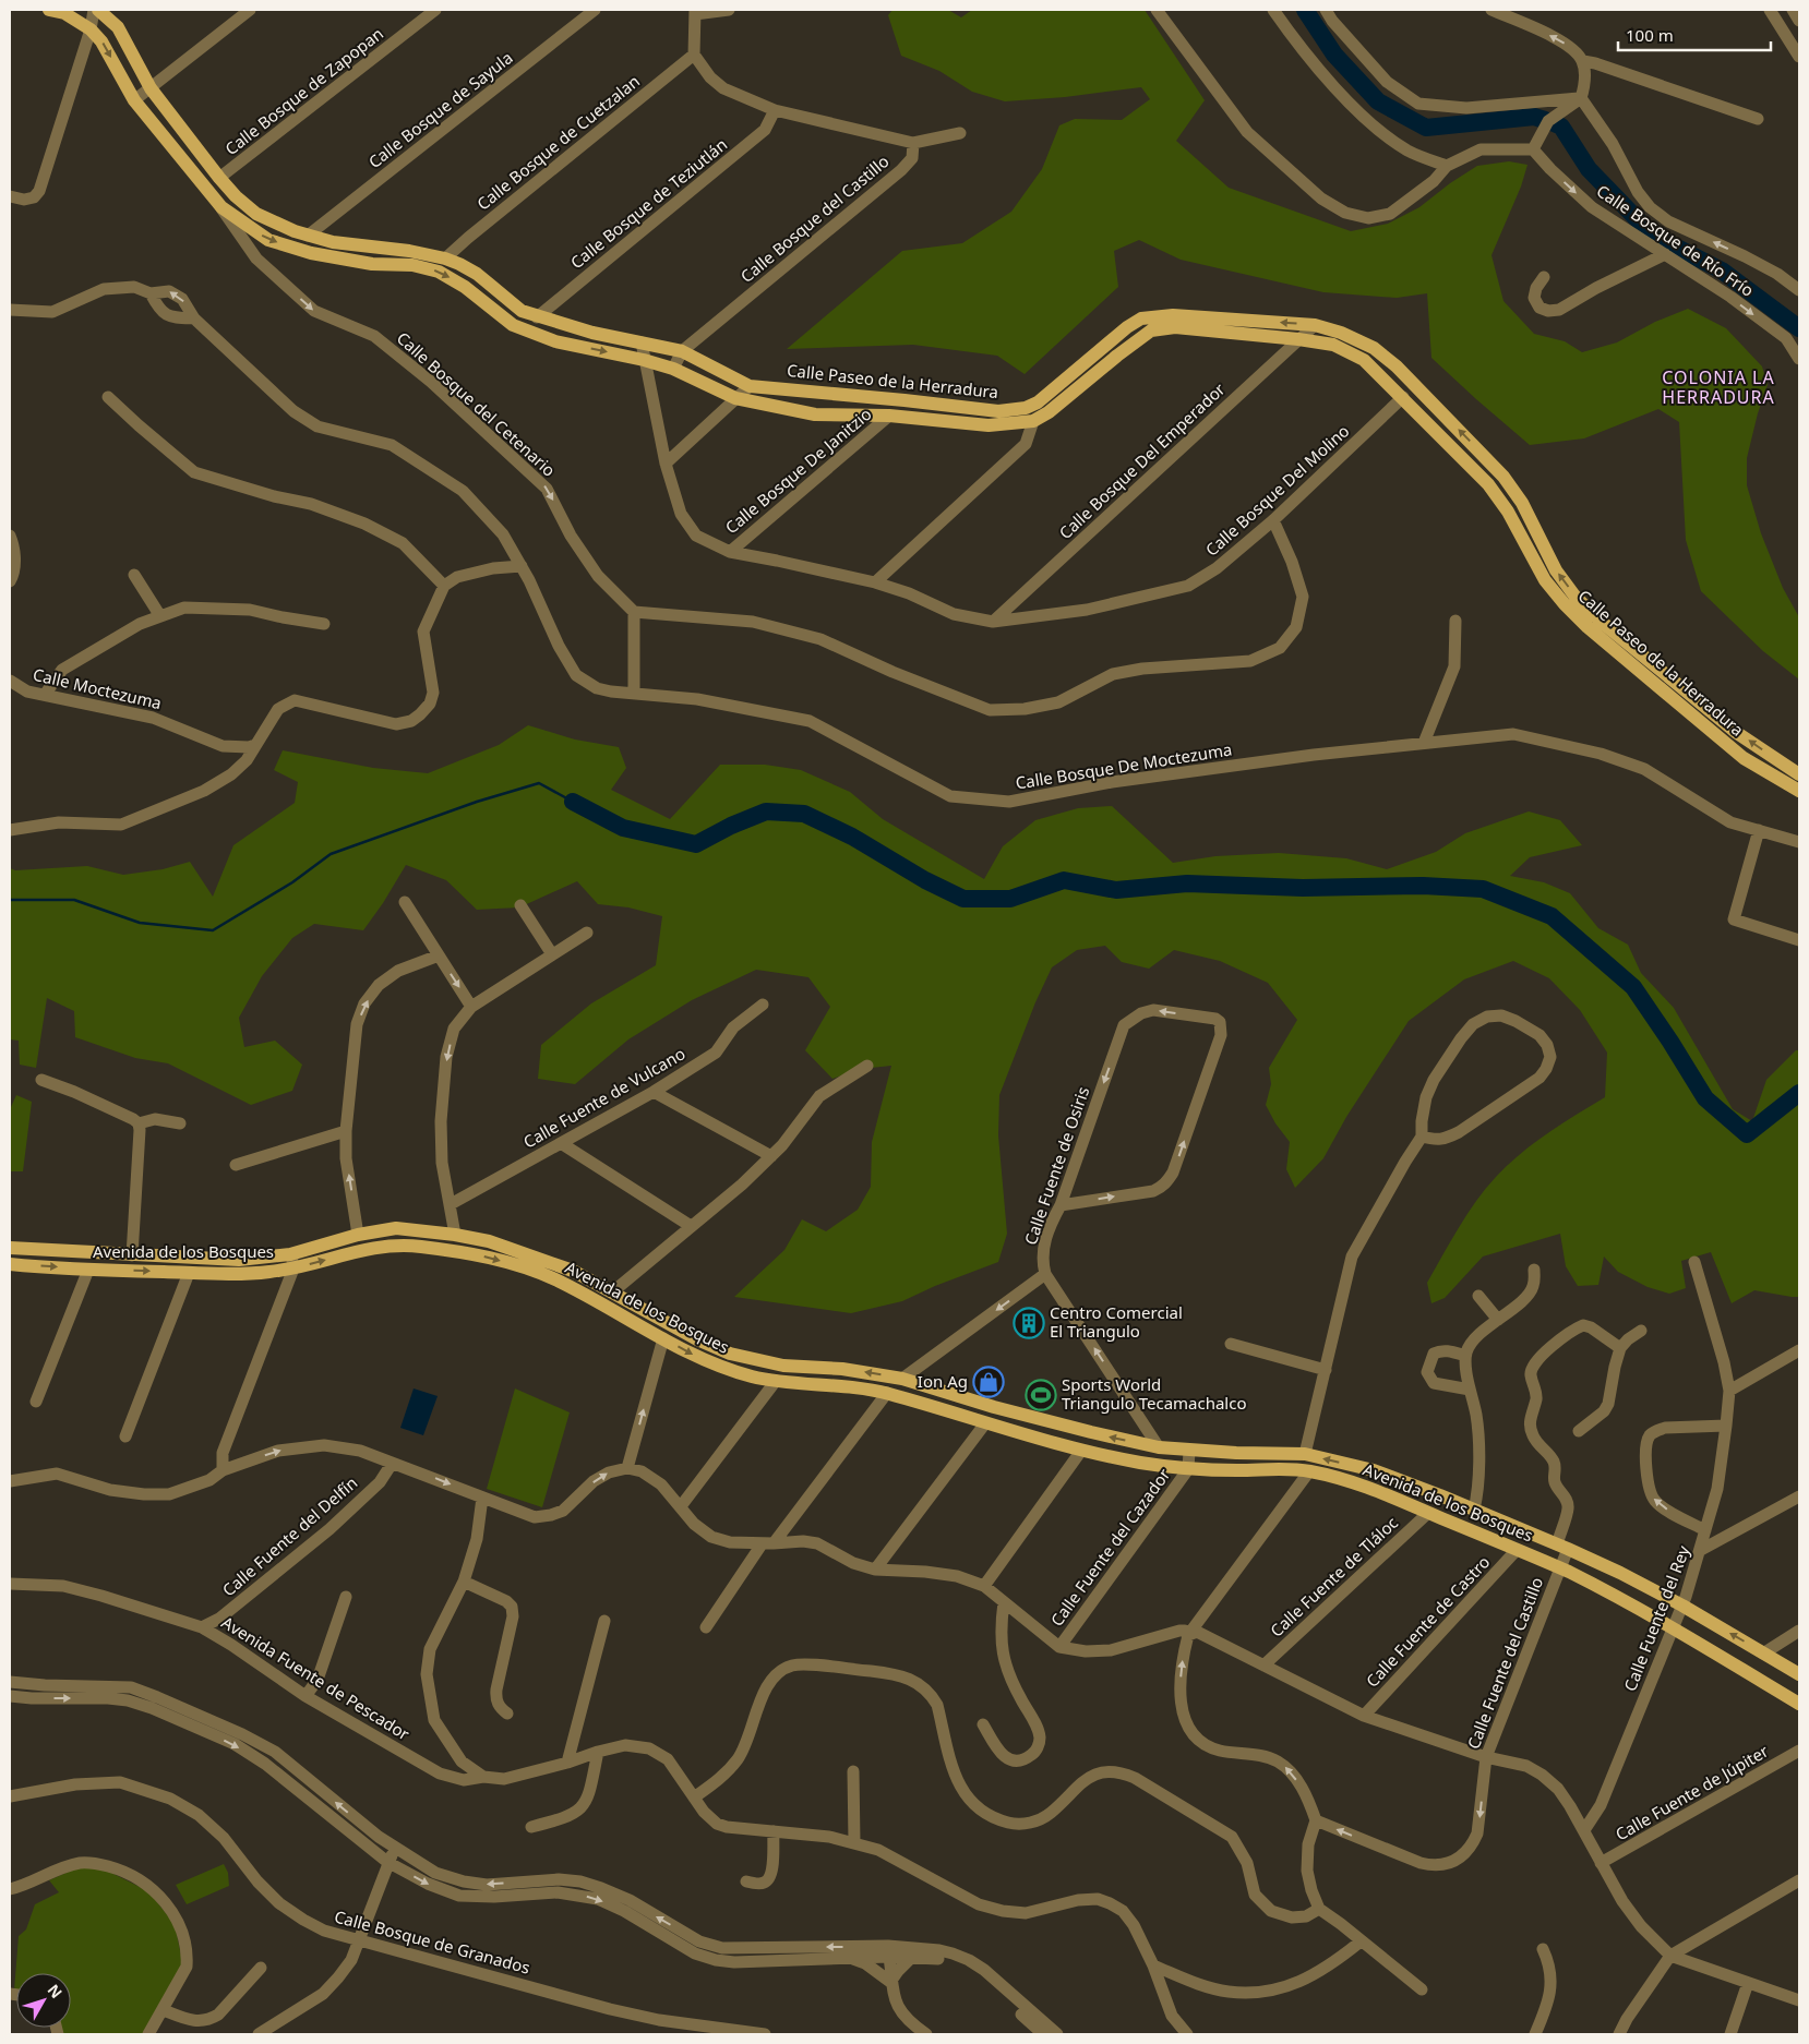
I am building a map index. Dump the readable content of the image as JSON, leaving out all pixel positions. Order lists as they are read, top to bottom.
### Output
{
  "streets": {
    "main road": ["Calle Paseo de la Herradura", "Avenida de los Bosques"],
    "street": [
      "Calle Bosque de Zapopan",
      "Calle Bosque de Sayula",
      "Calle Bosque de Cuetzalan",
      "Calle Bosque de Teziutlán",
      "Calle Bosque del Castillo",
      "Calle Bosque de Río Frío",
      "Calle Bosque del Cetenario",
      "Calle Bosque Del Emperador",
      "Calle Bosque De Janitzio",
      "Calle Bosque Del Molino",
      "Calle Moctezuma",
      "Calle Bosque De Moctezuma",
      "Calle Fuente de Vulcano",
      "Calle Fuente de Osiris",
      "Calle Fuente del Delfín",
      "Calle Fuente del Cazador",
      "Calle Fuente de Tláloc",
      "Calle Fuente del Rey",
      "Calle Fuente de Castro",
      "Calle Fuente del Castillo",
      "Avenida Fuente de Pescador",
      "Calle Fuente de Júpiter",
      "Calle Bosque de Granados"
    ]
  },
  "crossings": [
    ["Calle Bosque de Zapopan", "Calle Paseo de la Herradura"],
    ["Calle Bosque de Sayula", "Calle Paseo de la Herradura"],
    ["Calle Bosque de Cuetzalan", "Calle Bosque del Castillo"],
    ["Calle Bosque de Cuetzalan", "Calle Paseo de la Herradura"],
    ["Calle Bosque de Teziutlán", "Calle Bosque del Castillo"],
    ["Calle Bosque de Teziutlán", "Calle Paseo de la Herradura"],
    ["Calle Bosque del Castillo", "Calle Paseo de la Herradura"],
    ["Calle Paseo de la Herradura", "Calle Bosque del Cetenario"],
    ["Calle Paseo de la Herradura", "Calle Bosque Del Emperador"],
    ["Calle Paseo de la Herradura", "Calle Bosque De Janitzio"],
    ["Calle Paseo de la Herradura", "Calle Bosque Del Molino"],
    ["Calle Bosque Del Emperador", "Calle Bosque Del Molino"],
    ["Calle Bosque De Janitzio", "Calle Bosque Del Molino"],
    ["Calle Fuente de Osiris", "Avenida de los Bosques"],
    ["Avenida de los Bosques", "Calle Fuente del Cazador"],
    ["Avenida de los Bosques", "Calle Fuente de Tláloc"],
    ["Avenida de los Bosques", "Calle Fuente del Rey"],
    ["Avenida de los Bosques", "Calle Fuente de Castro"],
    ["Avenida de los Bosques", "Calle Fuente del Castillo"],
    ["Calle Fuente del Delfín", "Avenida Fuente de Pescador"]
  ],
  "one_way": ["Calle Bosque del Cetenario"],
  "districts": ["COLONIA LA HERRADURA"],
  "places": {
    "building": ["Centro Comercial El Triangulo"],
    "shop": ["Ion Ag"],
    "sports": ["Sports World Triangulo Tecamachalco"]
  },
  "scale_bar": "100 m",
  "north": "top right"
}
